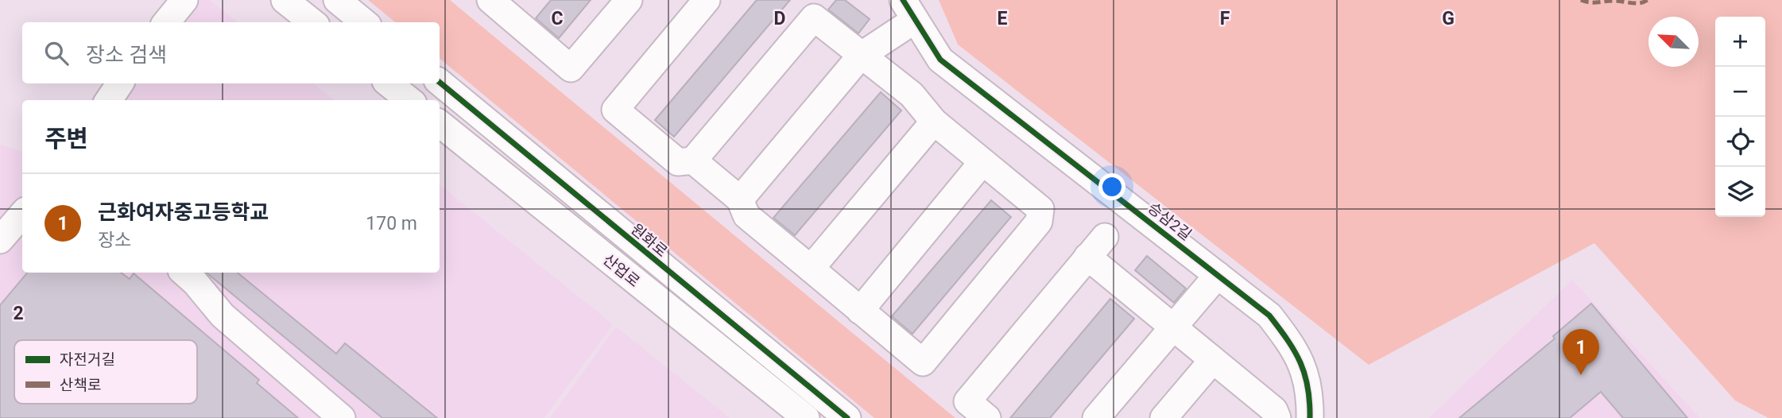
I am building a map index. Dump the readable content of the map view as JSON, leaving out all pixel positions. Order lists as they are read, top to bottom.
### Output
{
  "streets": {
    "street": ["승삼2길", "원화로", "산업로"]
  },
  "legend": ["자전거길", "산책로"],
  "north": "top left",
  "page": {
    "map_buttons": ["+", "−"],
    "search": "장소 검색",
    "heading": "주변",
    "list": [
      {
        "mark": "1",
        "name": "근화여자중고등학교",
        "note": "장소",
        "value": "170 m"
      }
    ],
    "pins": "1"
  },
  "grid": {
    "columns": [
      "C",
      "D",
      "E",
      "F",
      "G"
    ],
    "rows": ["2"]
  }
}
